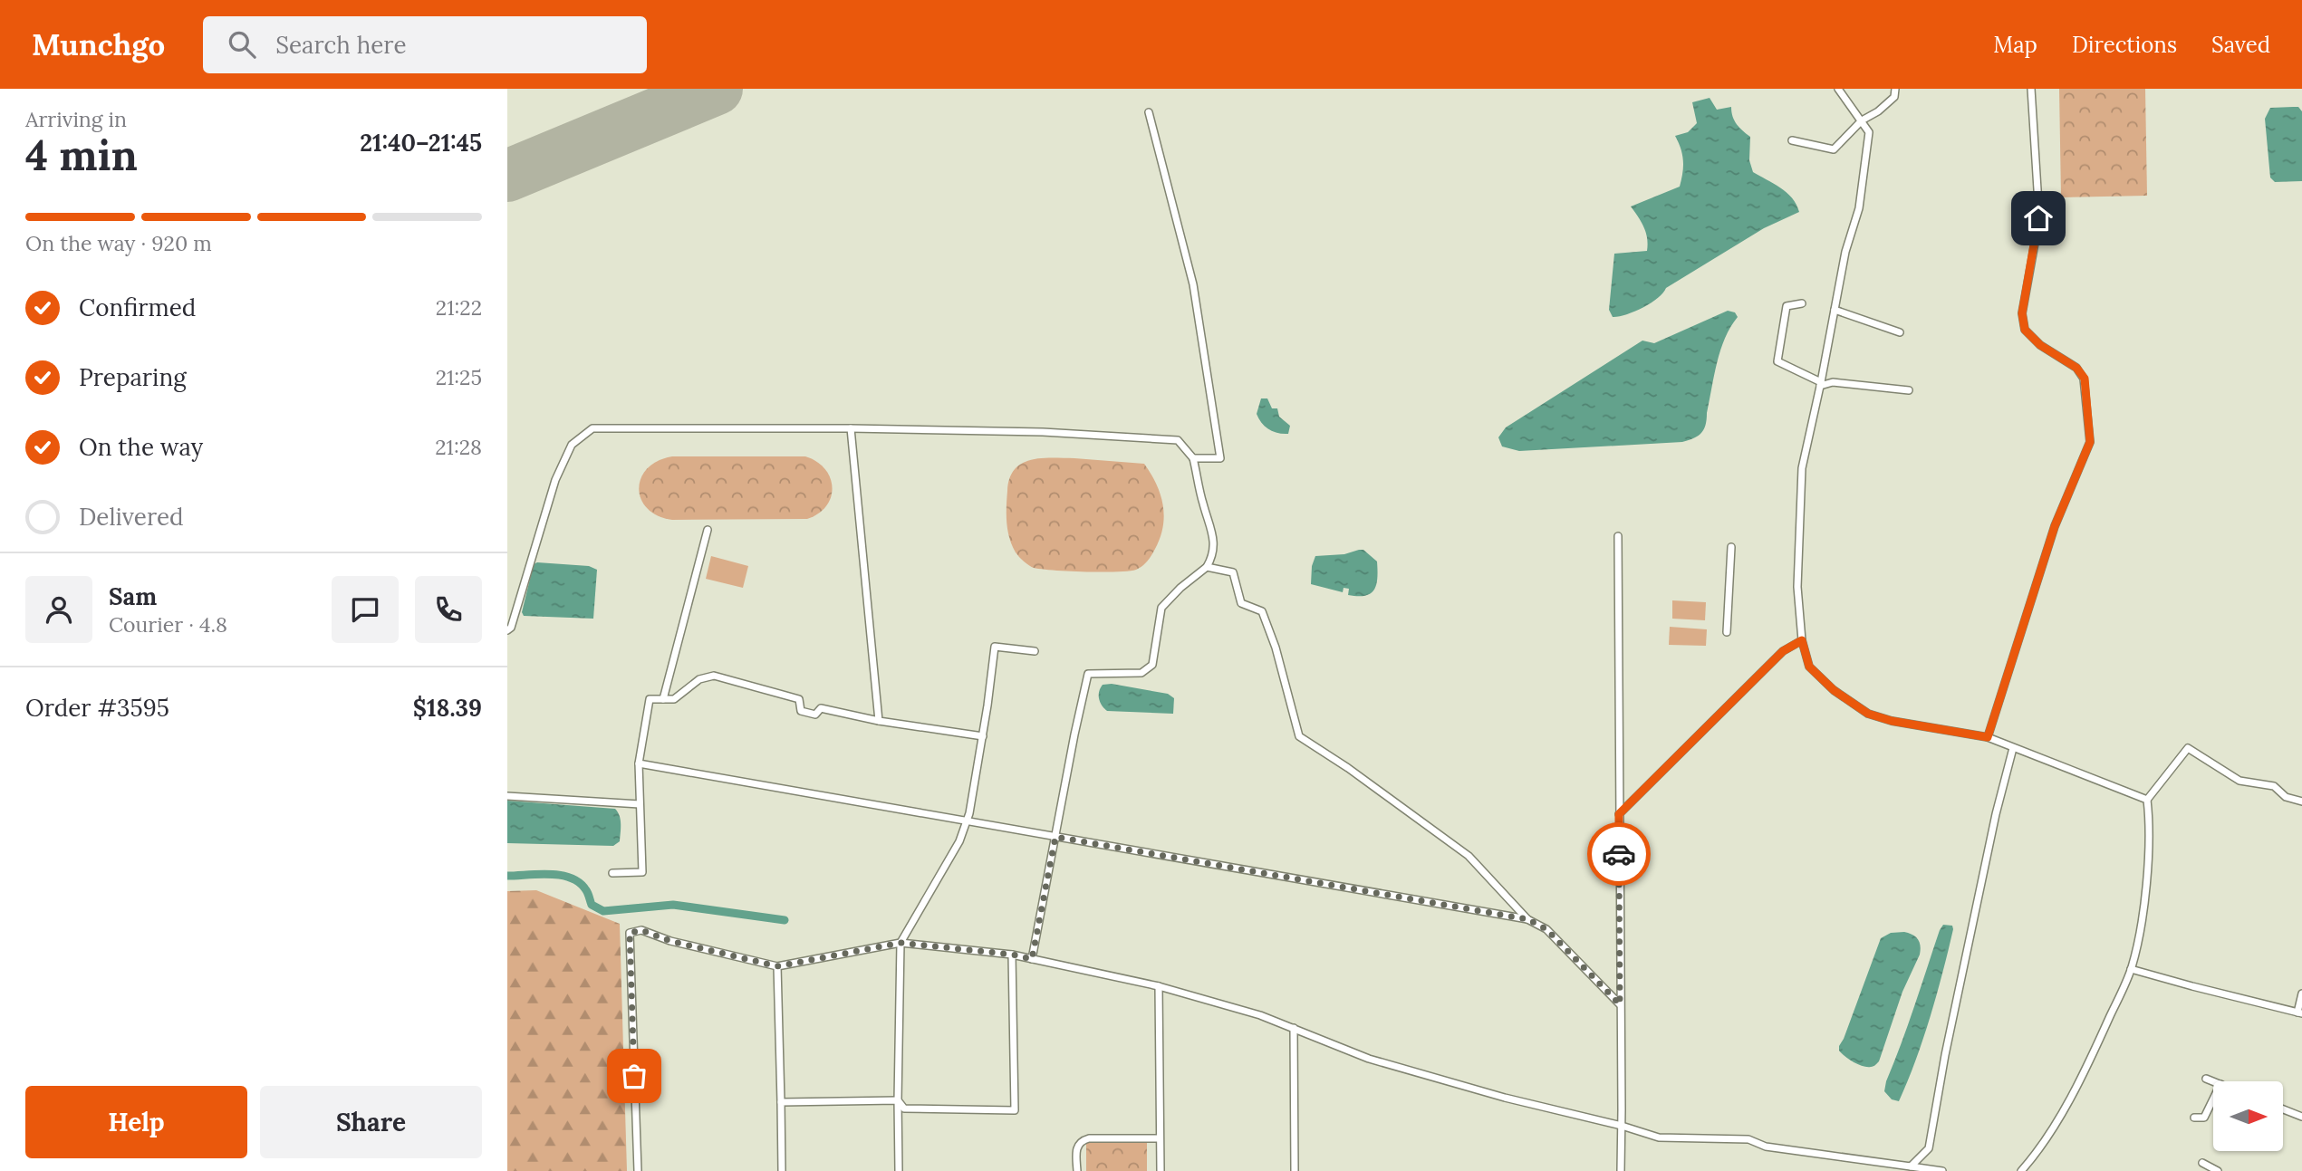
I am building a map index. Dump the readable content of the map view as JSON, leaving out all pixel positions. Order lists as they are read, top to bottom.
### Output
{
  "north": "right",
  "page": {
    "header": "Munchgo",
    "search": "Search here",
    "nav": ["Map", "Directions", "Saved"],
    "heading": ["4 min", "Arriving in", "21:40–21:45"],
    "panel": [
      "Sam",
      "Courier · 4.8",
      "Order #3595",
      "$18.39"
    ],
    "bar": "On the way · 920 m",
    "list": [
      ["Confirmed", "21:22"],
      ["Preparing", "21:25"],
      ["On the way", "21:28"],
      "Delivered"
    ],
    "buttons": ["Help", "Share"]
  }
}
